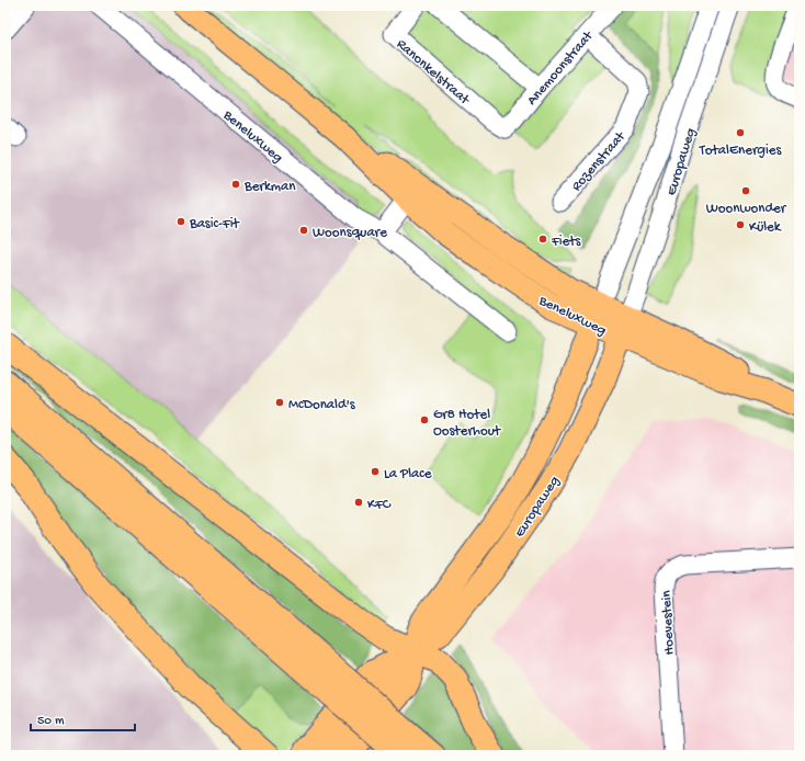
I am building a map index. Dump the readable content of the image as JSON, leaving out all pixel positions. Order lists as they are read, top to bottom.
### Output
{
  "streets": {
    "main road": ["Beneluxweg", "Europaweg"],
    "street": [
      "Anemoonstraat",
      "Ranonkelstraat",
      "Rozenstraat",
      "Hoevestein"
    ]
  },
  "crossings": [
    ["Anemoonstraat", "Ranonkelstraat"],
    ["Anemoonstraat", "Rozenstraat"],
    ["Beneluxweg", "Europaweg"]
  ],
  "places": [
    "TotalEnergies",
    "Berkman",
    "Woonwonder",
    "Basic-Fit",
    "Külek",
    "Woonsquare",
    "Fiets",
    "McDonald's",
    "Gr8 Hotel Oosterhout",
    "La Place",
    "KFC"
  ],
  "scale_bar": "50 m"
}
